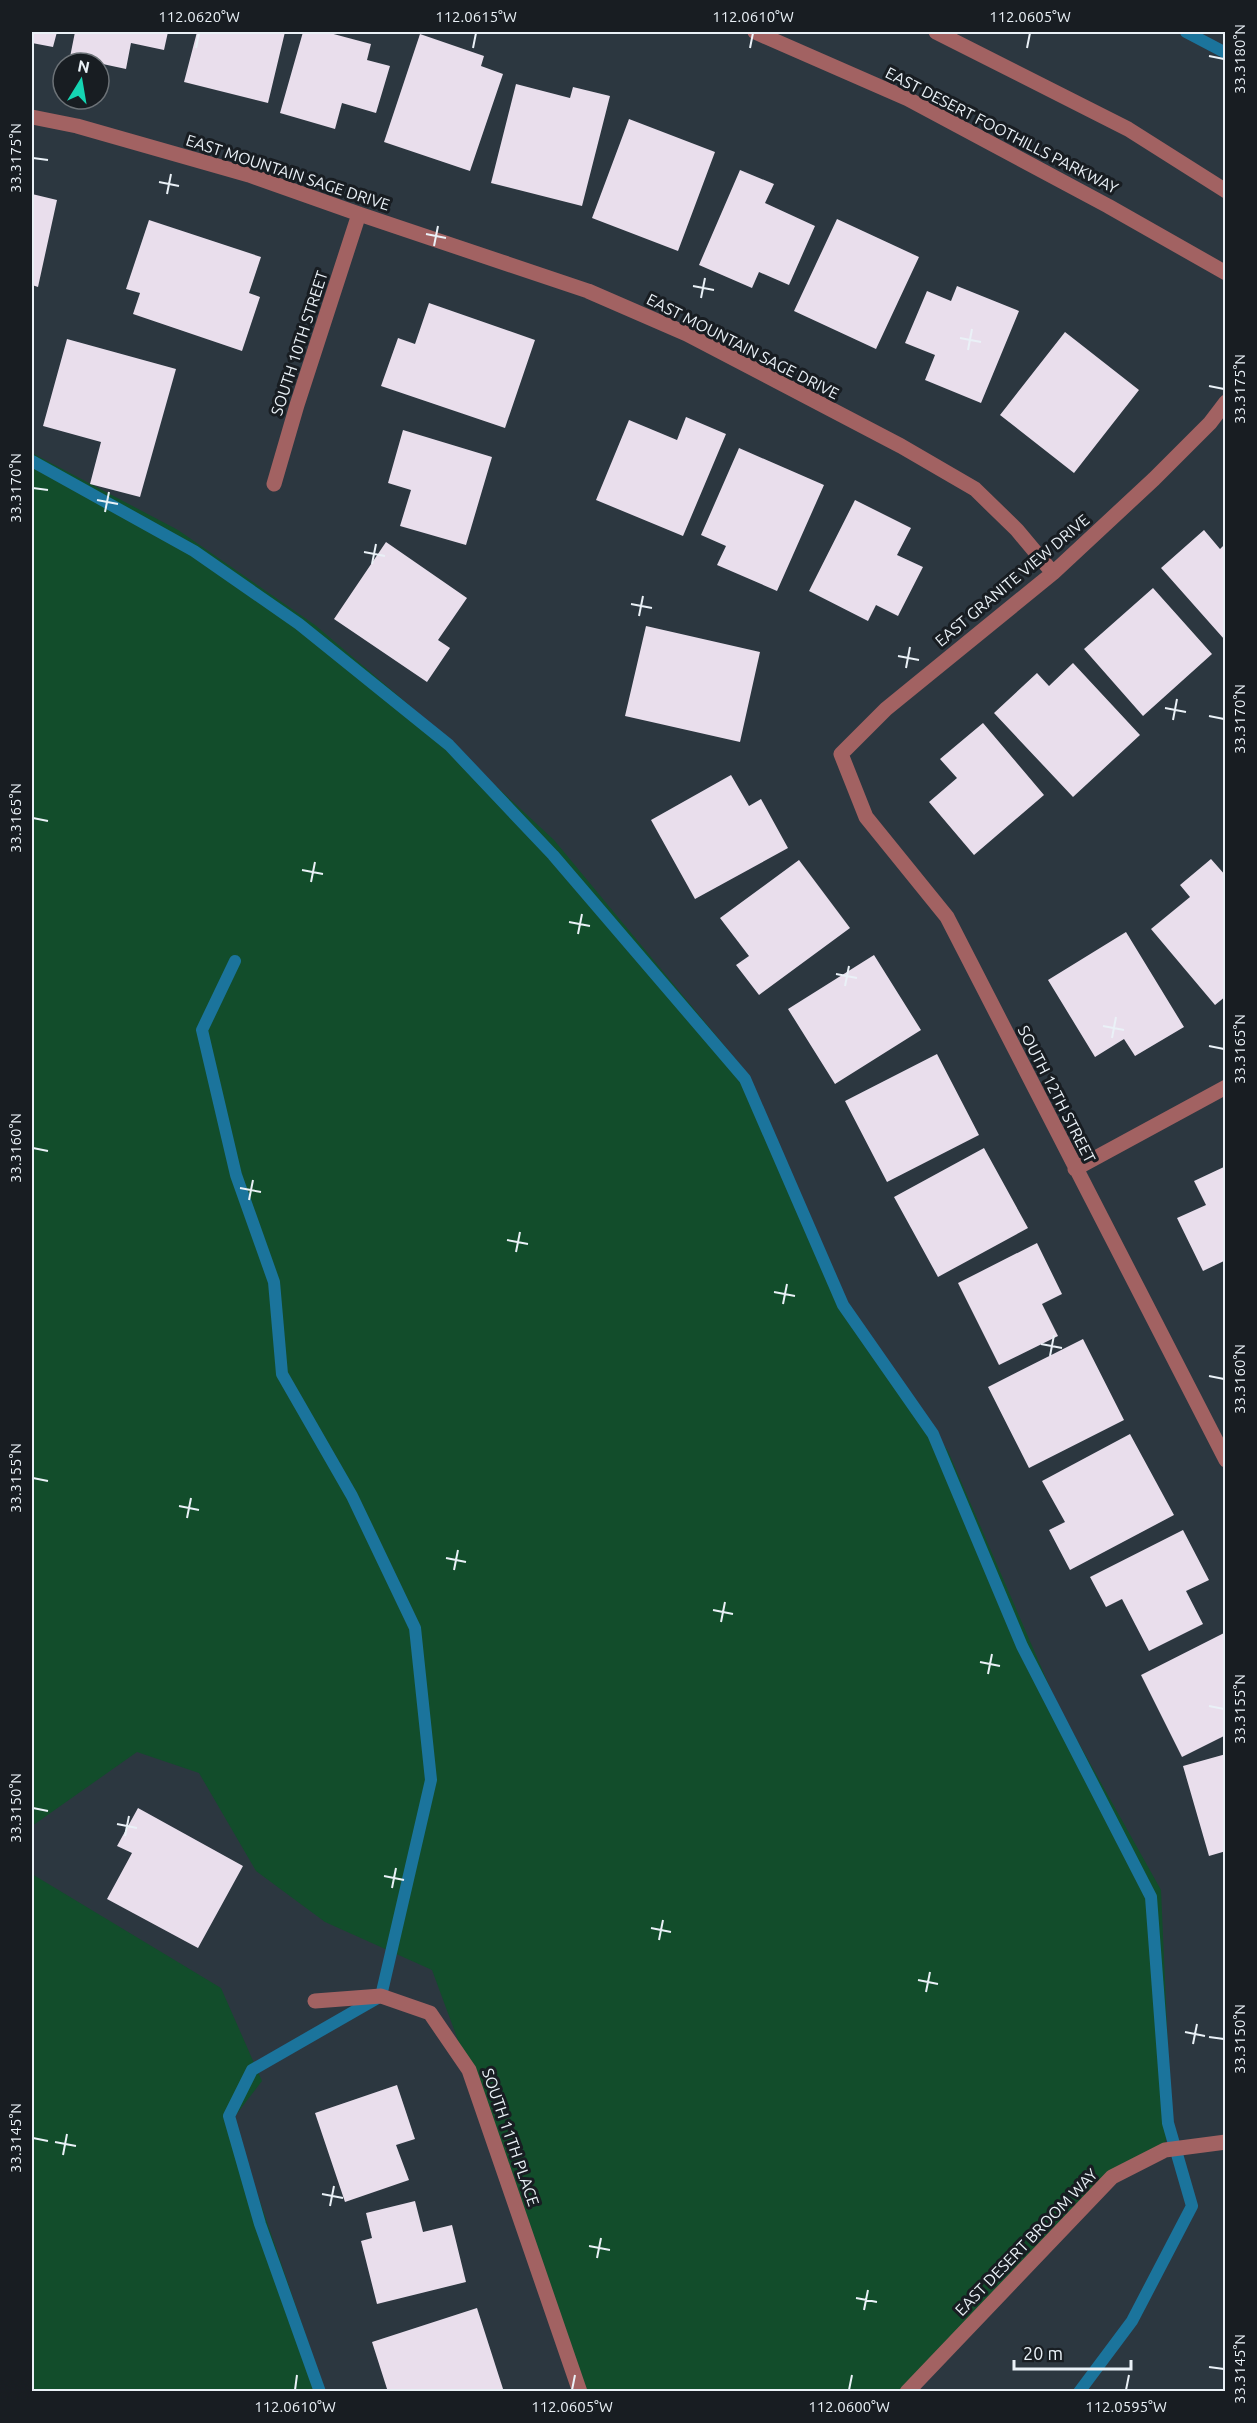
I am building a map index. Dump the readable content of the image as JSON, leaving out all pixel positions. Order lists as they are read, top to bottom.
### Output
{
  "streets": {
    "street": [
      "EAST DESERT FOOTHILLS PARKWAY",
      "EAST MOUNTAIN SAGE DRIVE",
      "SOUTH 10TH STREET",
      "EAST GRANITE VIEW DRIVE",
      "SOUTH 12TH STREET",
      "SOUTH 11TH PLACE",
      "EAST DESERT BROOM WAY"
    ]
  },
  "crossings": [
    ["EAST MOUNTAIN SAGE DRIVE", "SOUTH 10TH STREET"],
    ["EAST MOUNTAIN SAGE DRIVE", "EAST GRANITE VIEW DRIVE"],
    ["EAST GRANITE VIEW DRIVE", "SOUTH 12TH STREET"]
  ],
  "scale_bar": "20 m",
  "north": "top",
  "coordinates": [
    "112.0620°W",
    "112.0615°W",
    "112.0610°W",
    "112.0605°W",
    "33.3180°N",
    "33.3175°N",
    "33.3170°N",
    "33.3165°N",
    "33.3160°N",
    "33.3155°N",
    "33.3150°N",
    "33.3145°N",
    "112.0600°W",
    "112.0595°W"
  ]
}
